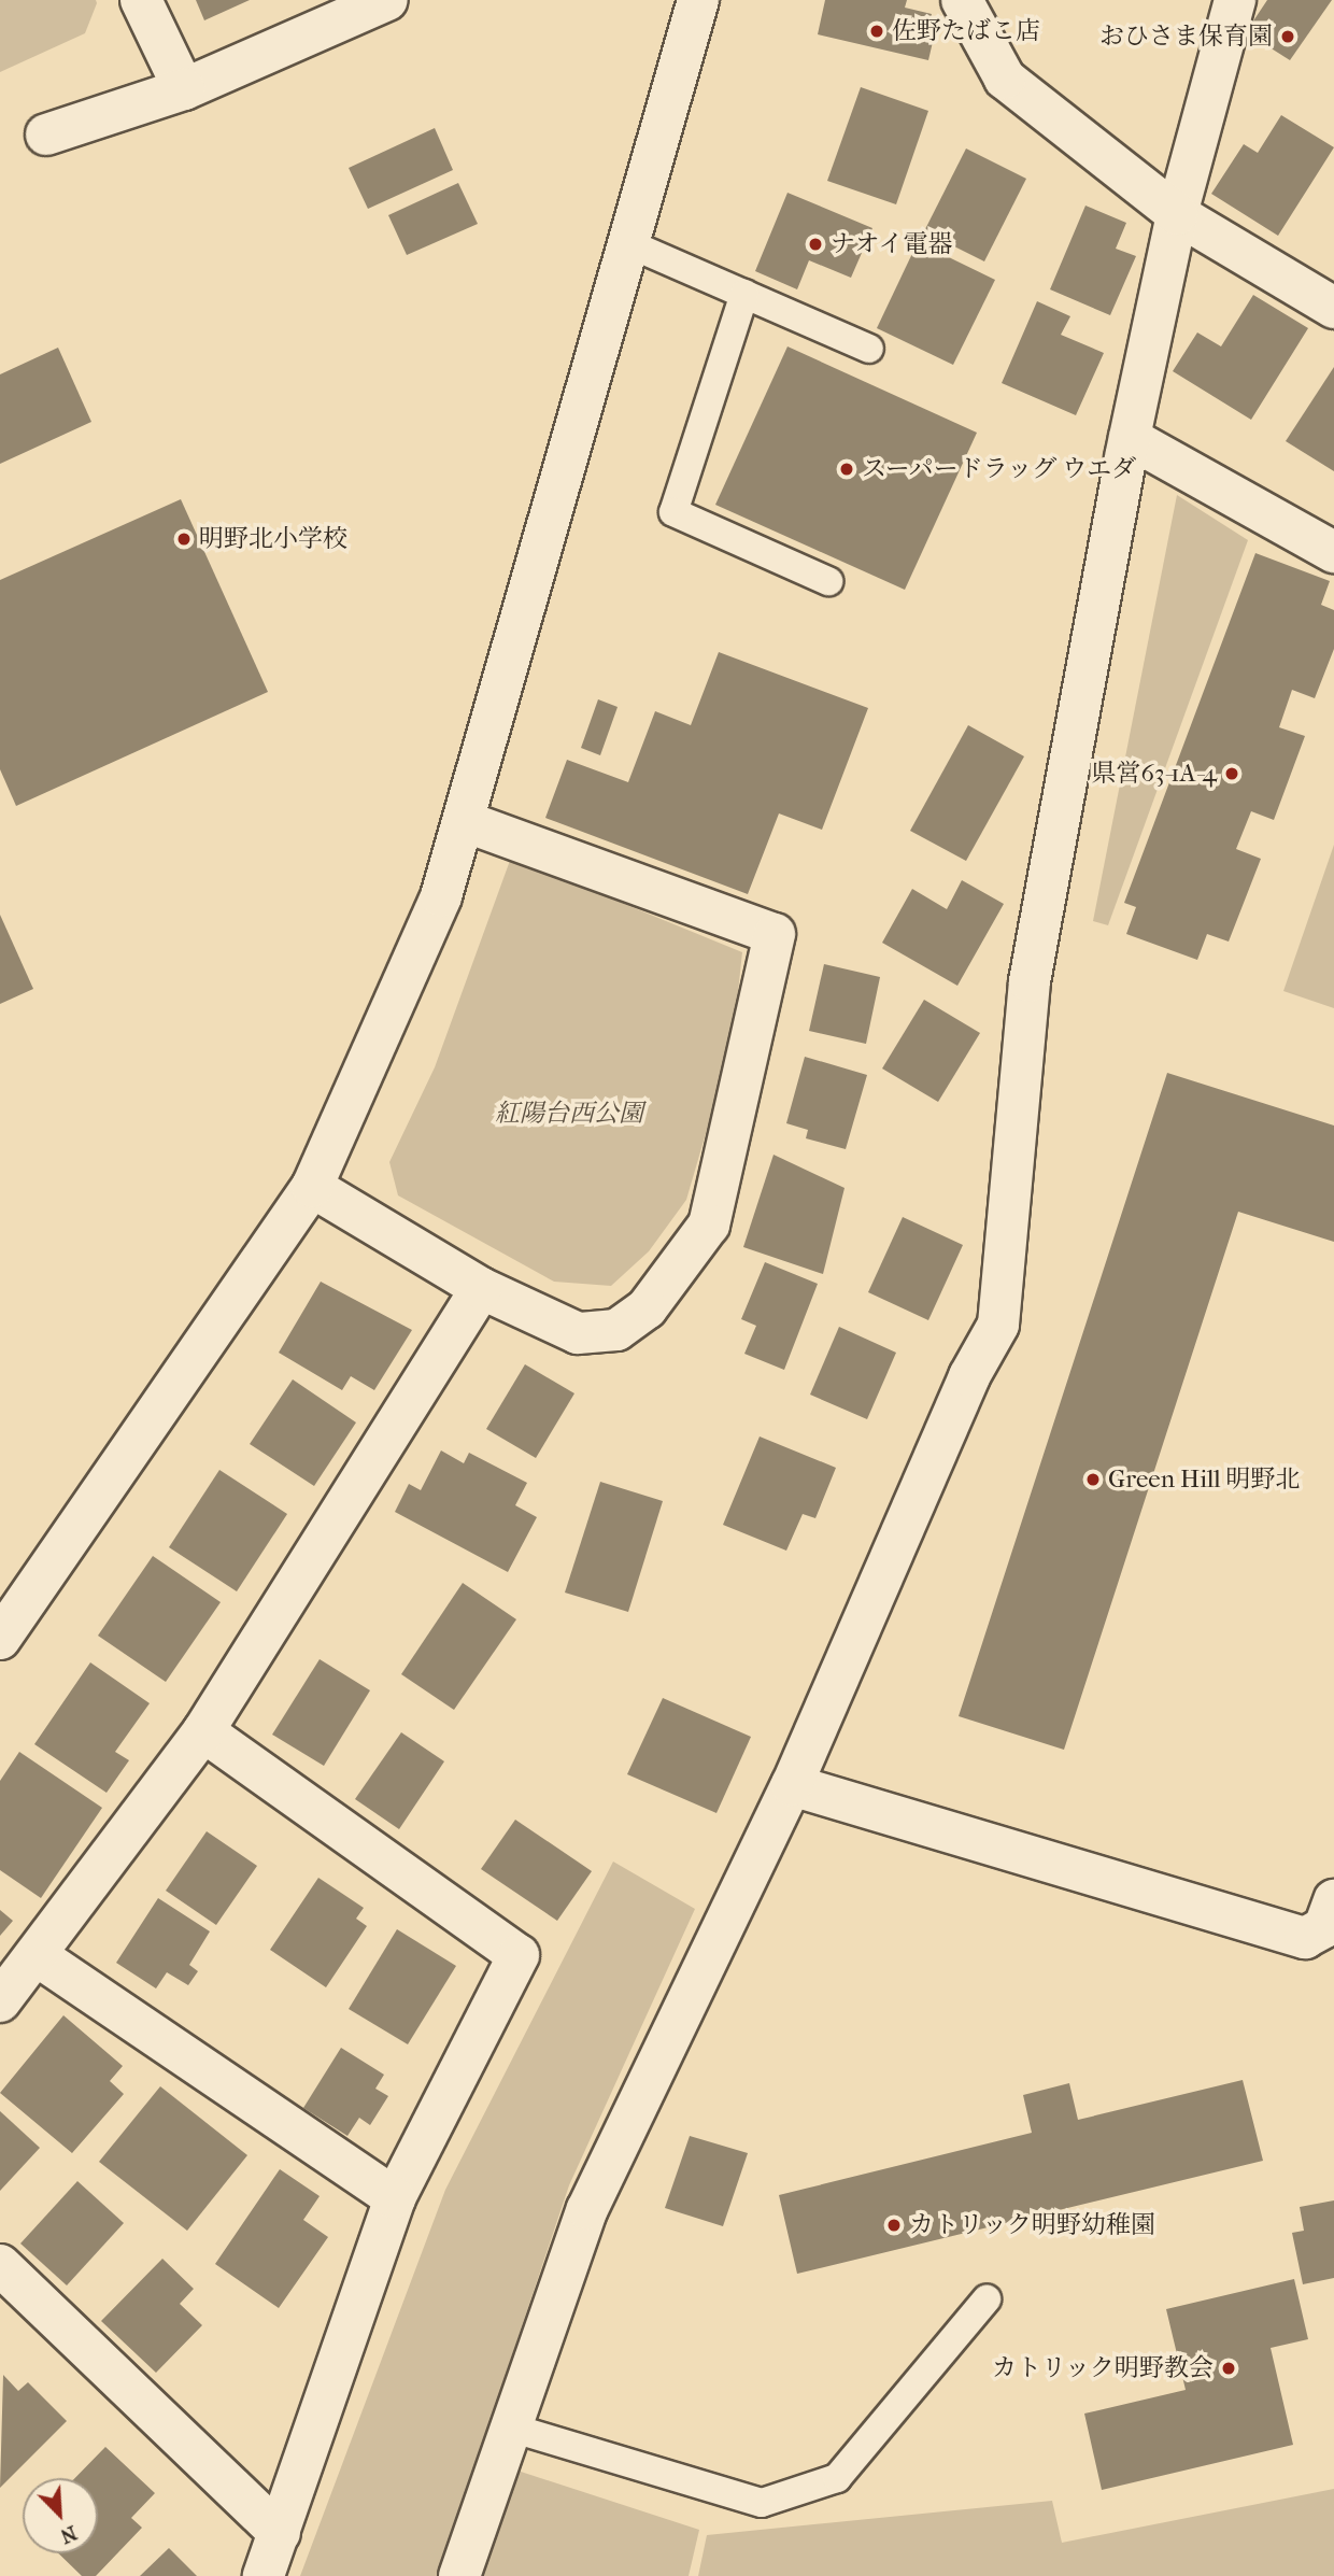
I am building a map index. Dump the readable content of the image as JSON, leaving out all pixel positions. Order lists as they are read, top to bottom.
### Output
{
  "parks": ["紅陽台西公園"],
  "places": [
    "佐野たばこ店",
    "おひさま保育園",
    "ナオイ電器",
    "スーパードラッグ ウエダ",
    "明野北小学校",
    "県営63-1A-4",
    "Green Hill 明野北",
    "カトリック明野幼稚園",
    "カトリック明野教会"
  ],
  "north": "bottom right"
}
